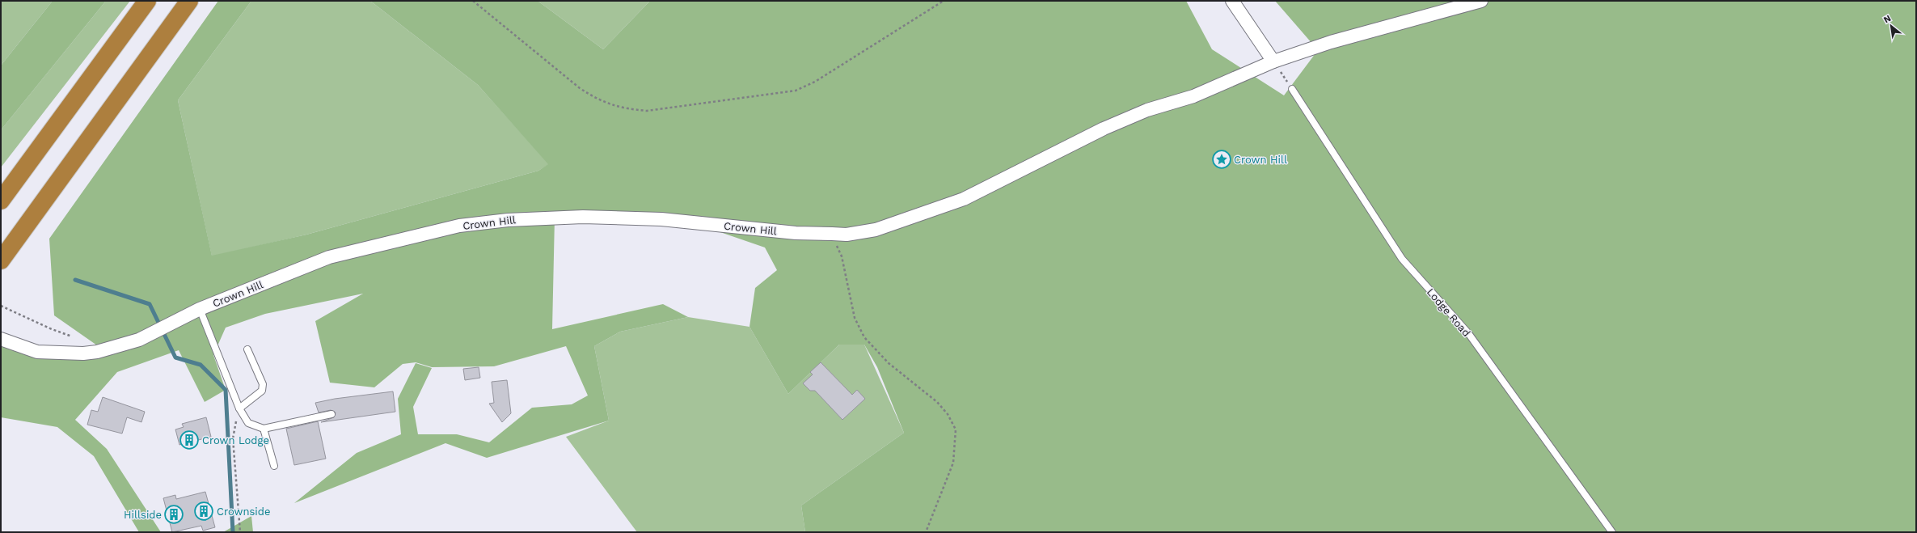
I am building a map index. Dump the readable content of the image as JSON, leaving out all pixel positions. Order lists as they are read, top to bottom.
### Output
{
  "streets": {
    "street": ["Crown Hill"],
    "lane": ["Lodge Road"]
  },
  "places": {
    "place": ["Crown Hill"],
    "building": ["Crown Lodge", "Crownside", "Hillside"]
  },
  "north": "top left"
}
